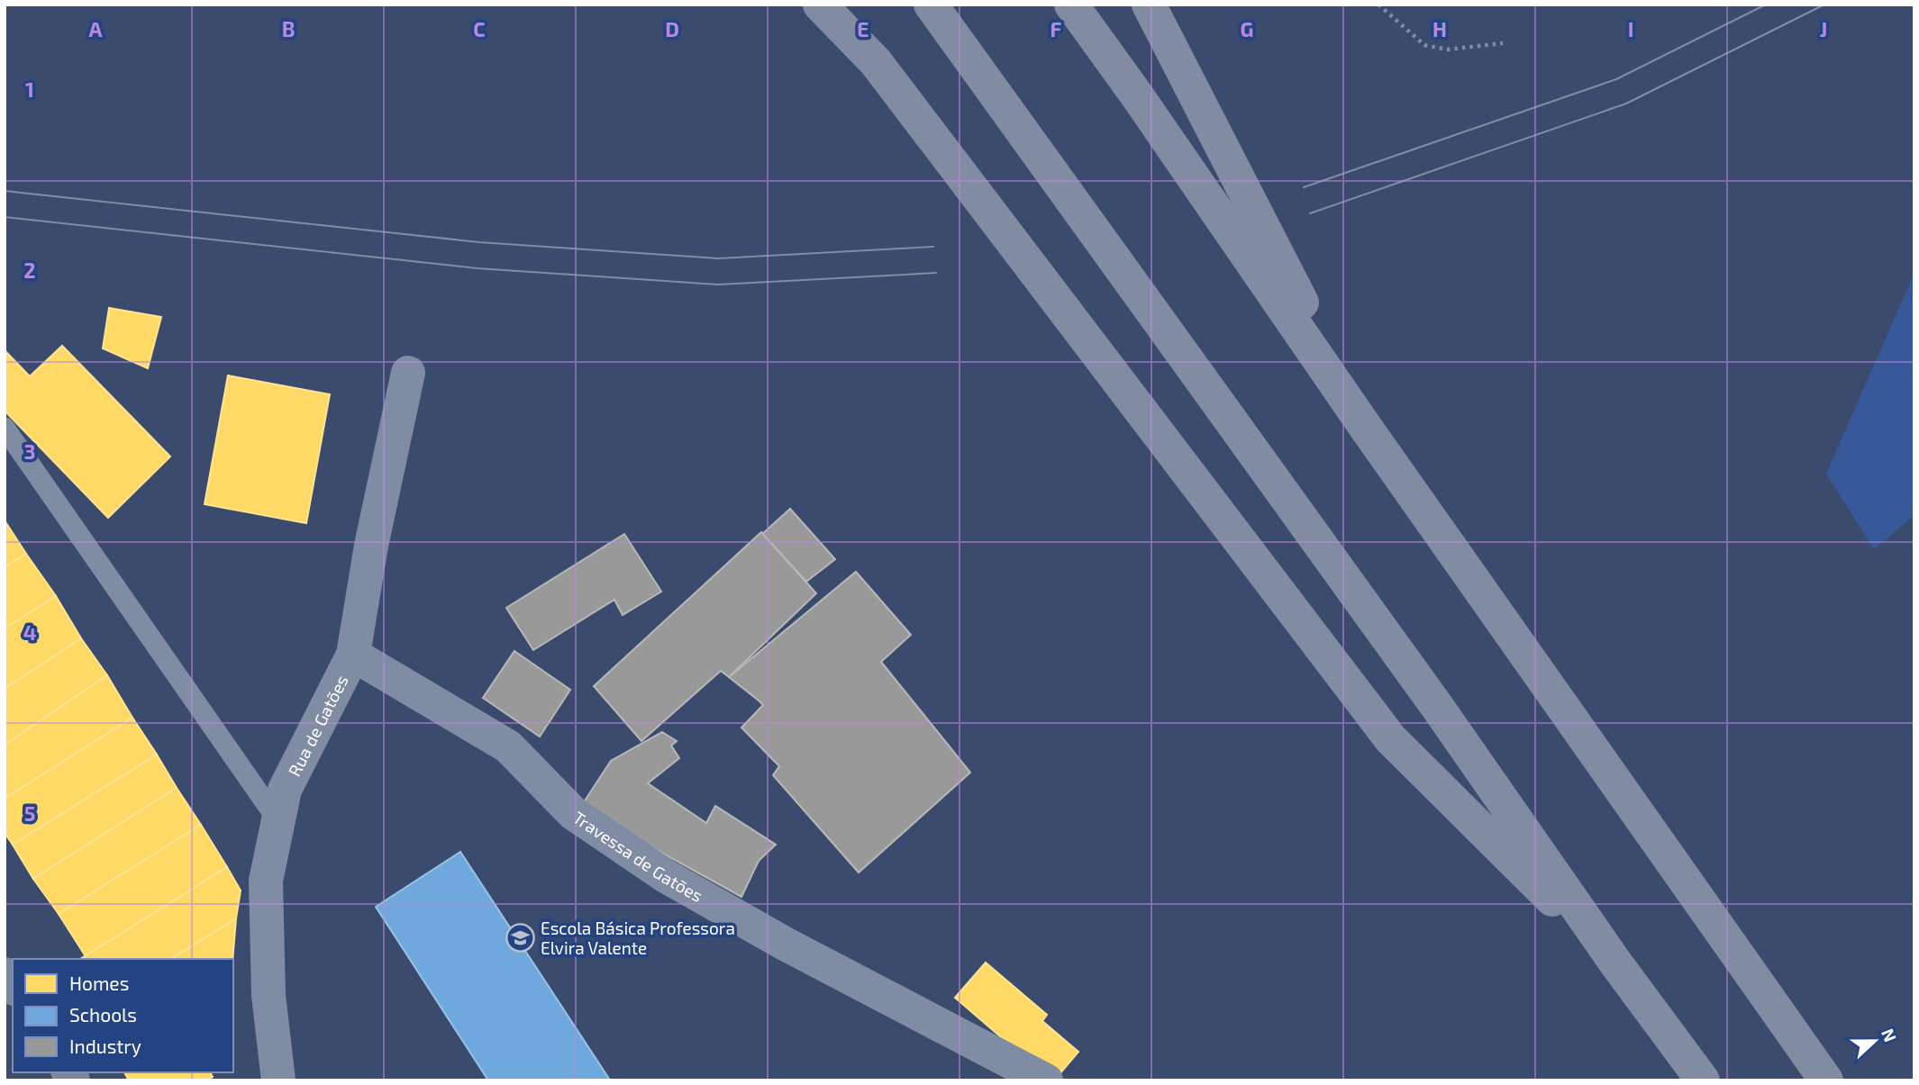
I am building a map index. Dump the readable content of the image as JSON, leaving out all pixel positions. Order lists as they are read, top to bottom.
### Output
{
  "streets": {
    "street": ["Rua de Gatões", "Travessa de Gatões"]
  },
  "crossings": [
    ["Rua de Gatões", "Travessa de Gatões"]
  ],
  "places": {
    "school or university": ["Escola Básica Professora Elvira Valente"]
  },
  "legend": ["Homes", "Schools", "Industry"],
  "north": "right",
  "grid": {
    "columns": [
      "A",
      "B",
      "C",
      "D",
      "E",
      "F",
      "G",
      "H",
      "I",
      "J"
    ],
    "rows": [
      "1",
      "2",
      "3",
      "4",
      "5"
    ]
  }
}
